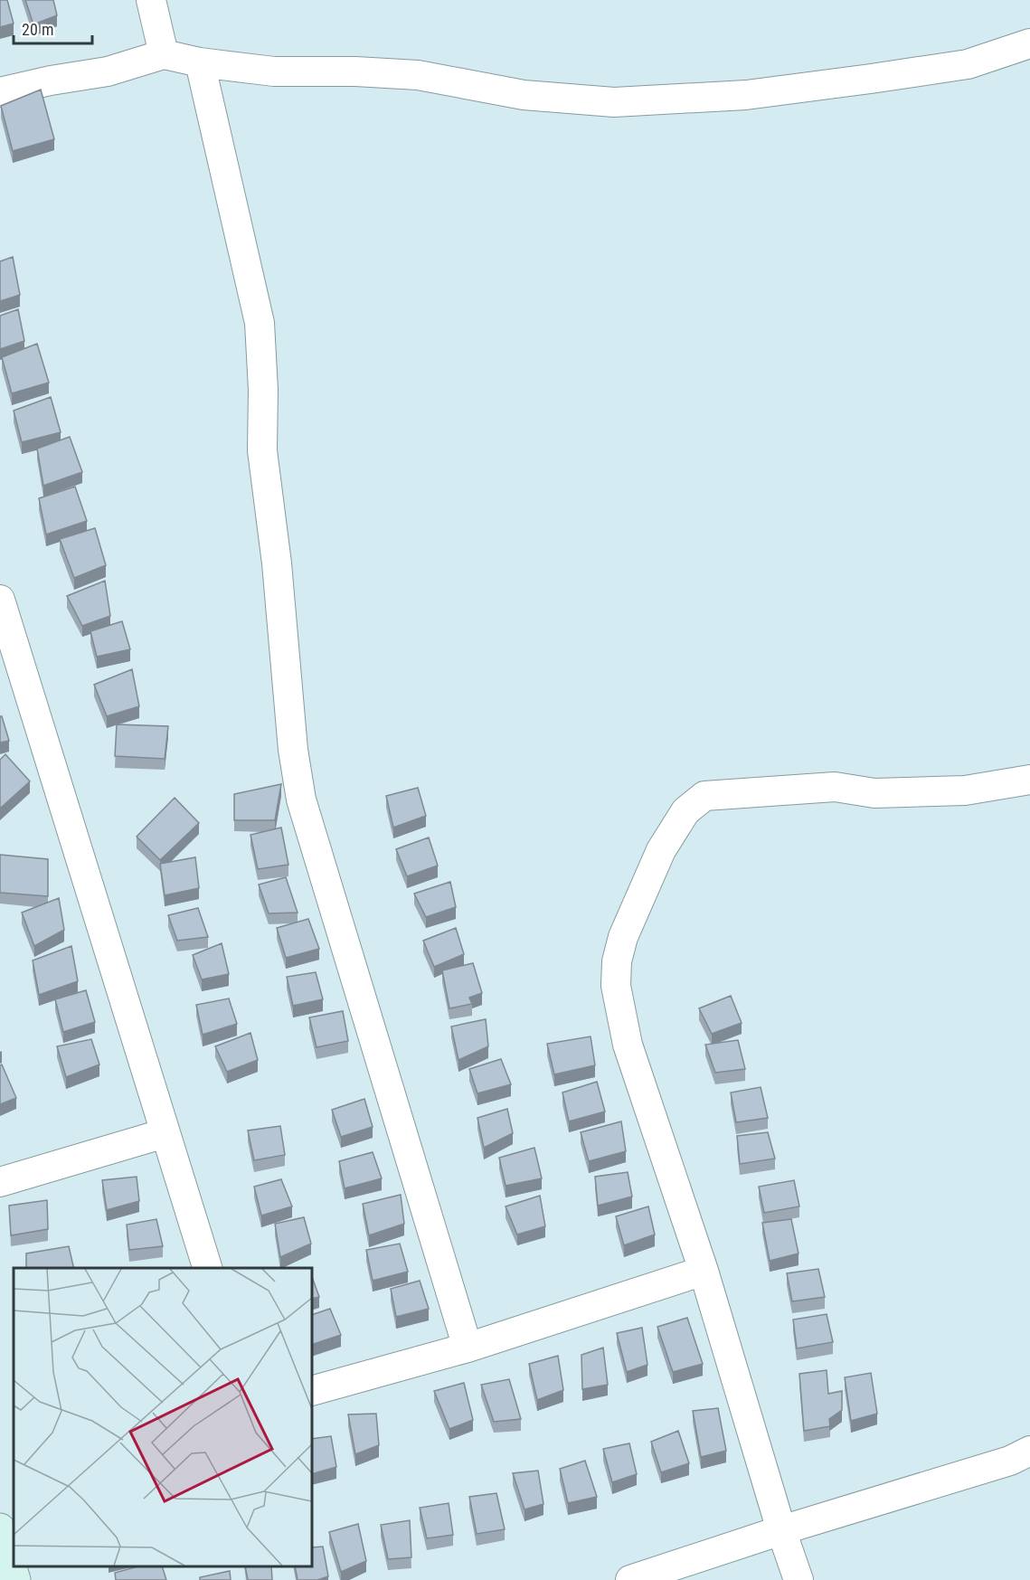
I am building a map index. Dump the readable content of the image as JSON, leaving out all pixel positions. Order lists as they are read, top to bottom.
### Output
{
  "scale_bar": "20 m"
}
